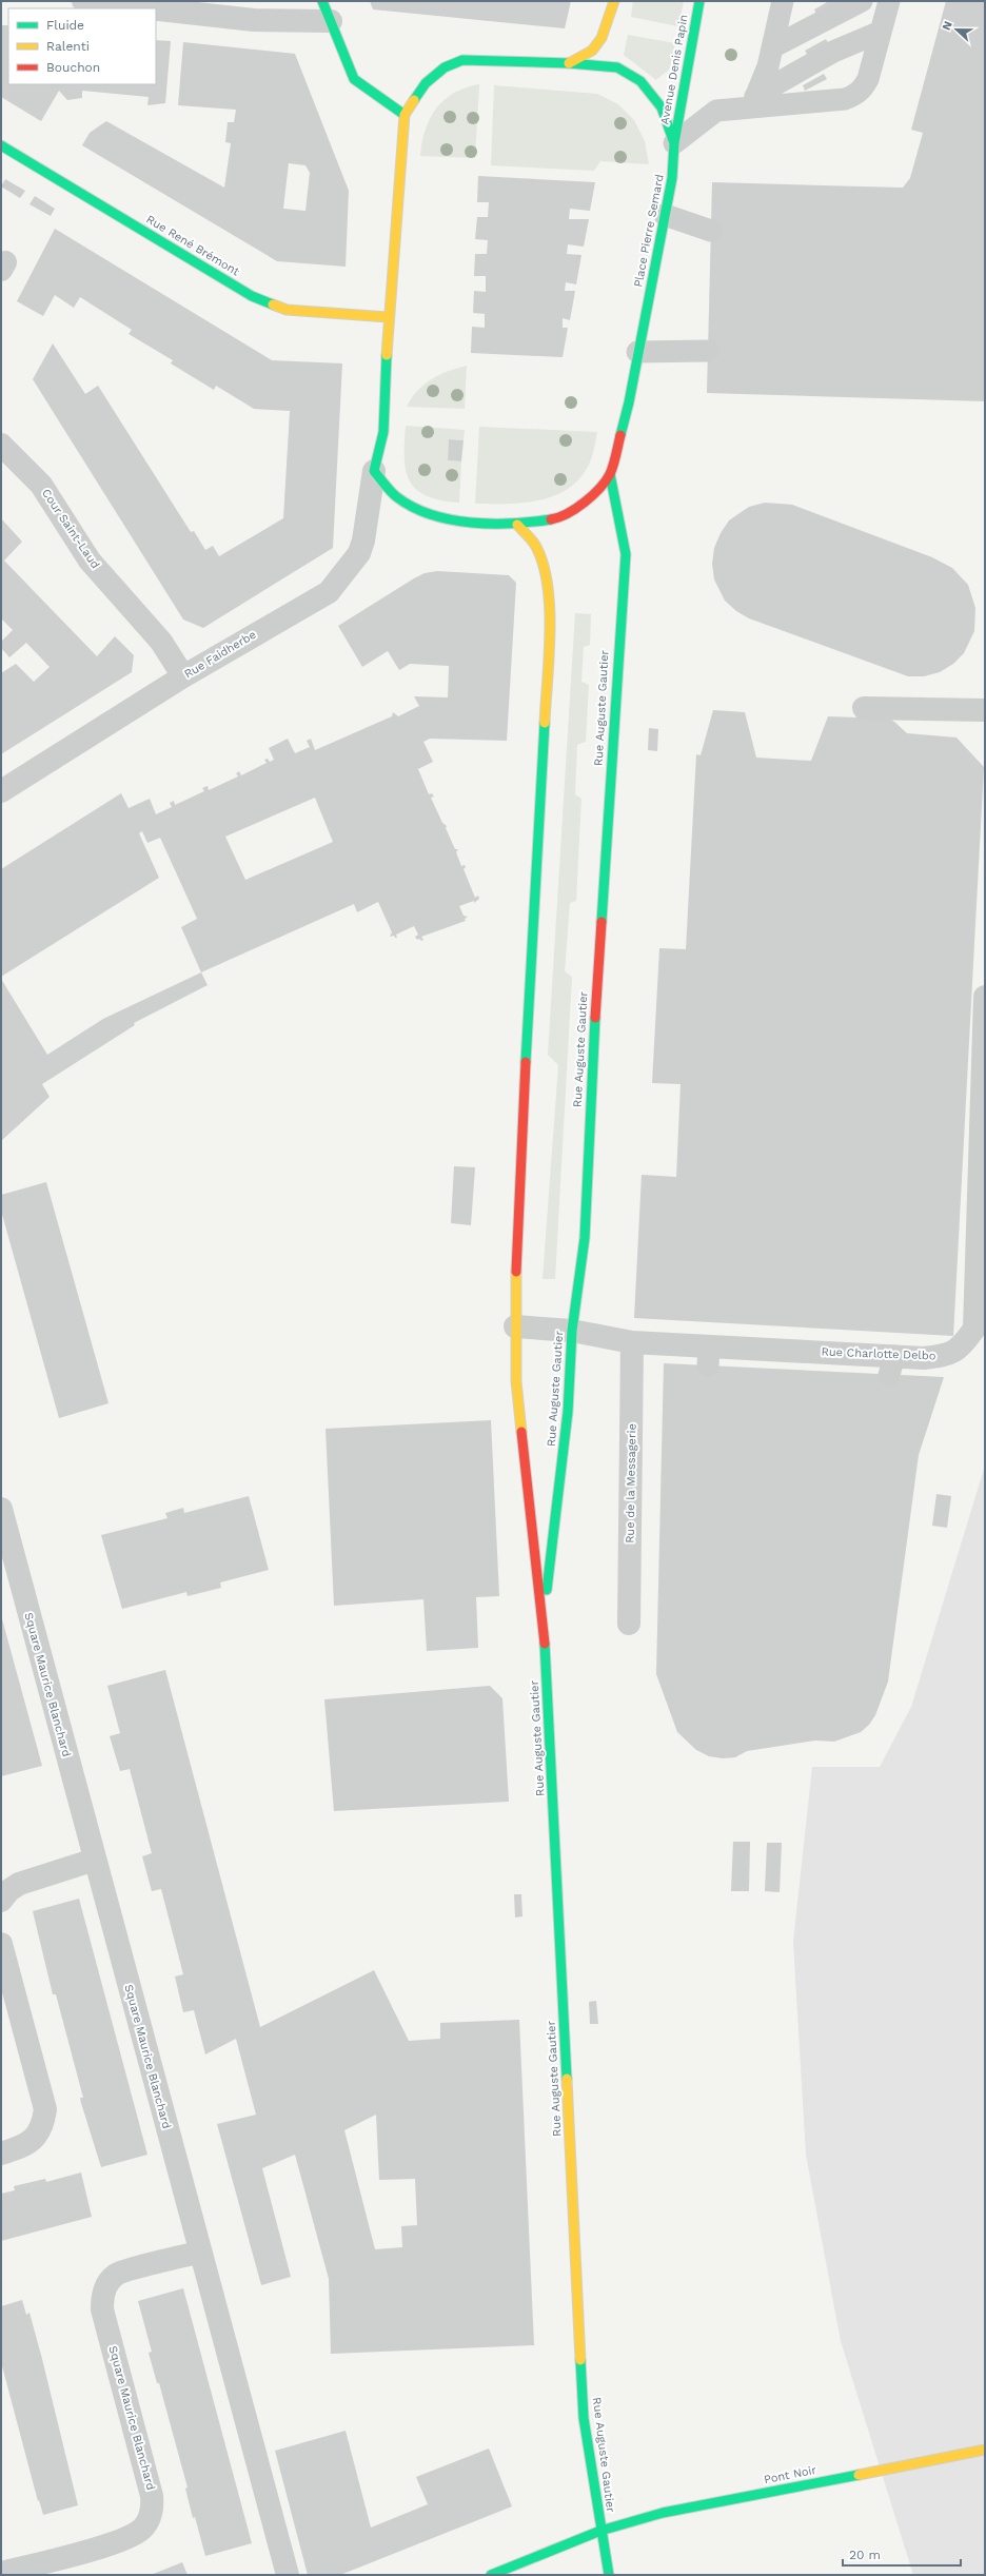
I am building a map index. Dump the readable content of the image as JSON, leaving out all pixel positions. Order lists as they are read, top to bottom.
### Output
{
  "streets": {
    "street": [
      "Avenue Denis Papin",
      "Place Pierre Semard",
      "Rue René Brémont",
      "Cour Saint-Laud",
      "Rue Faidherbe",
      "Rue Auguste Gautier",
      "Rue Charlotte Delbo",
      "Rue de la Messagerie",
      "Square Maurice Blanchard",
      "Pont Noir"
    ]
  },
  "crossings": [
    ["Avenue Denis Papin", "Place Pierre Semard"],
    ["Place Pierre Semard", "Rue René Brémont"],
    ["Place Pierre Semard", "Rue Faidherbe"],
    ["Place Pierre Semard", "Rue Auguste Gautier"],
    ["Cour Saint-Laud", "Rue Faidherbe"],
    ["Rue Auguste Gautier", "Rue Charlotte Delbo"],
    ["Rue Auguste Gautier", "Pont Noir"],
    ["Rue Charlotte Delbo", "Rue de la Messagerie"]
  ],
  "legend": ["Fluide", "Ralenti", "Bouchon"],
  "scale_bar": "20 m",
  "north": "left"
}
